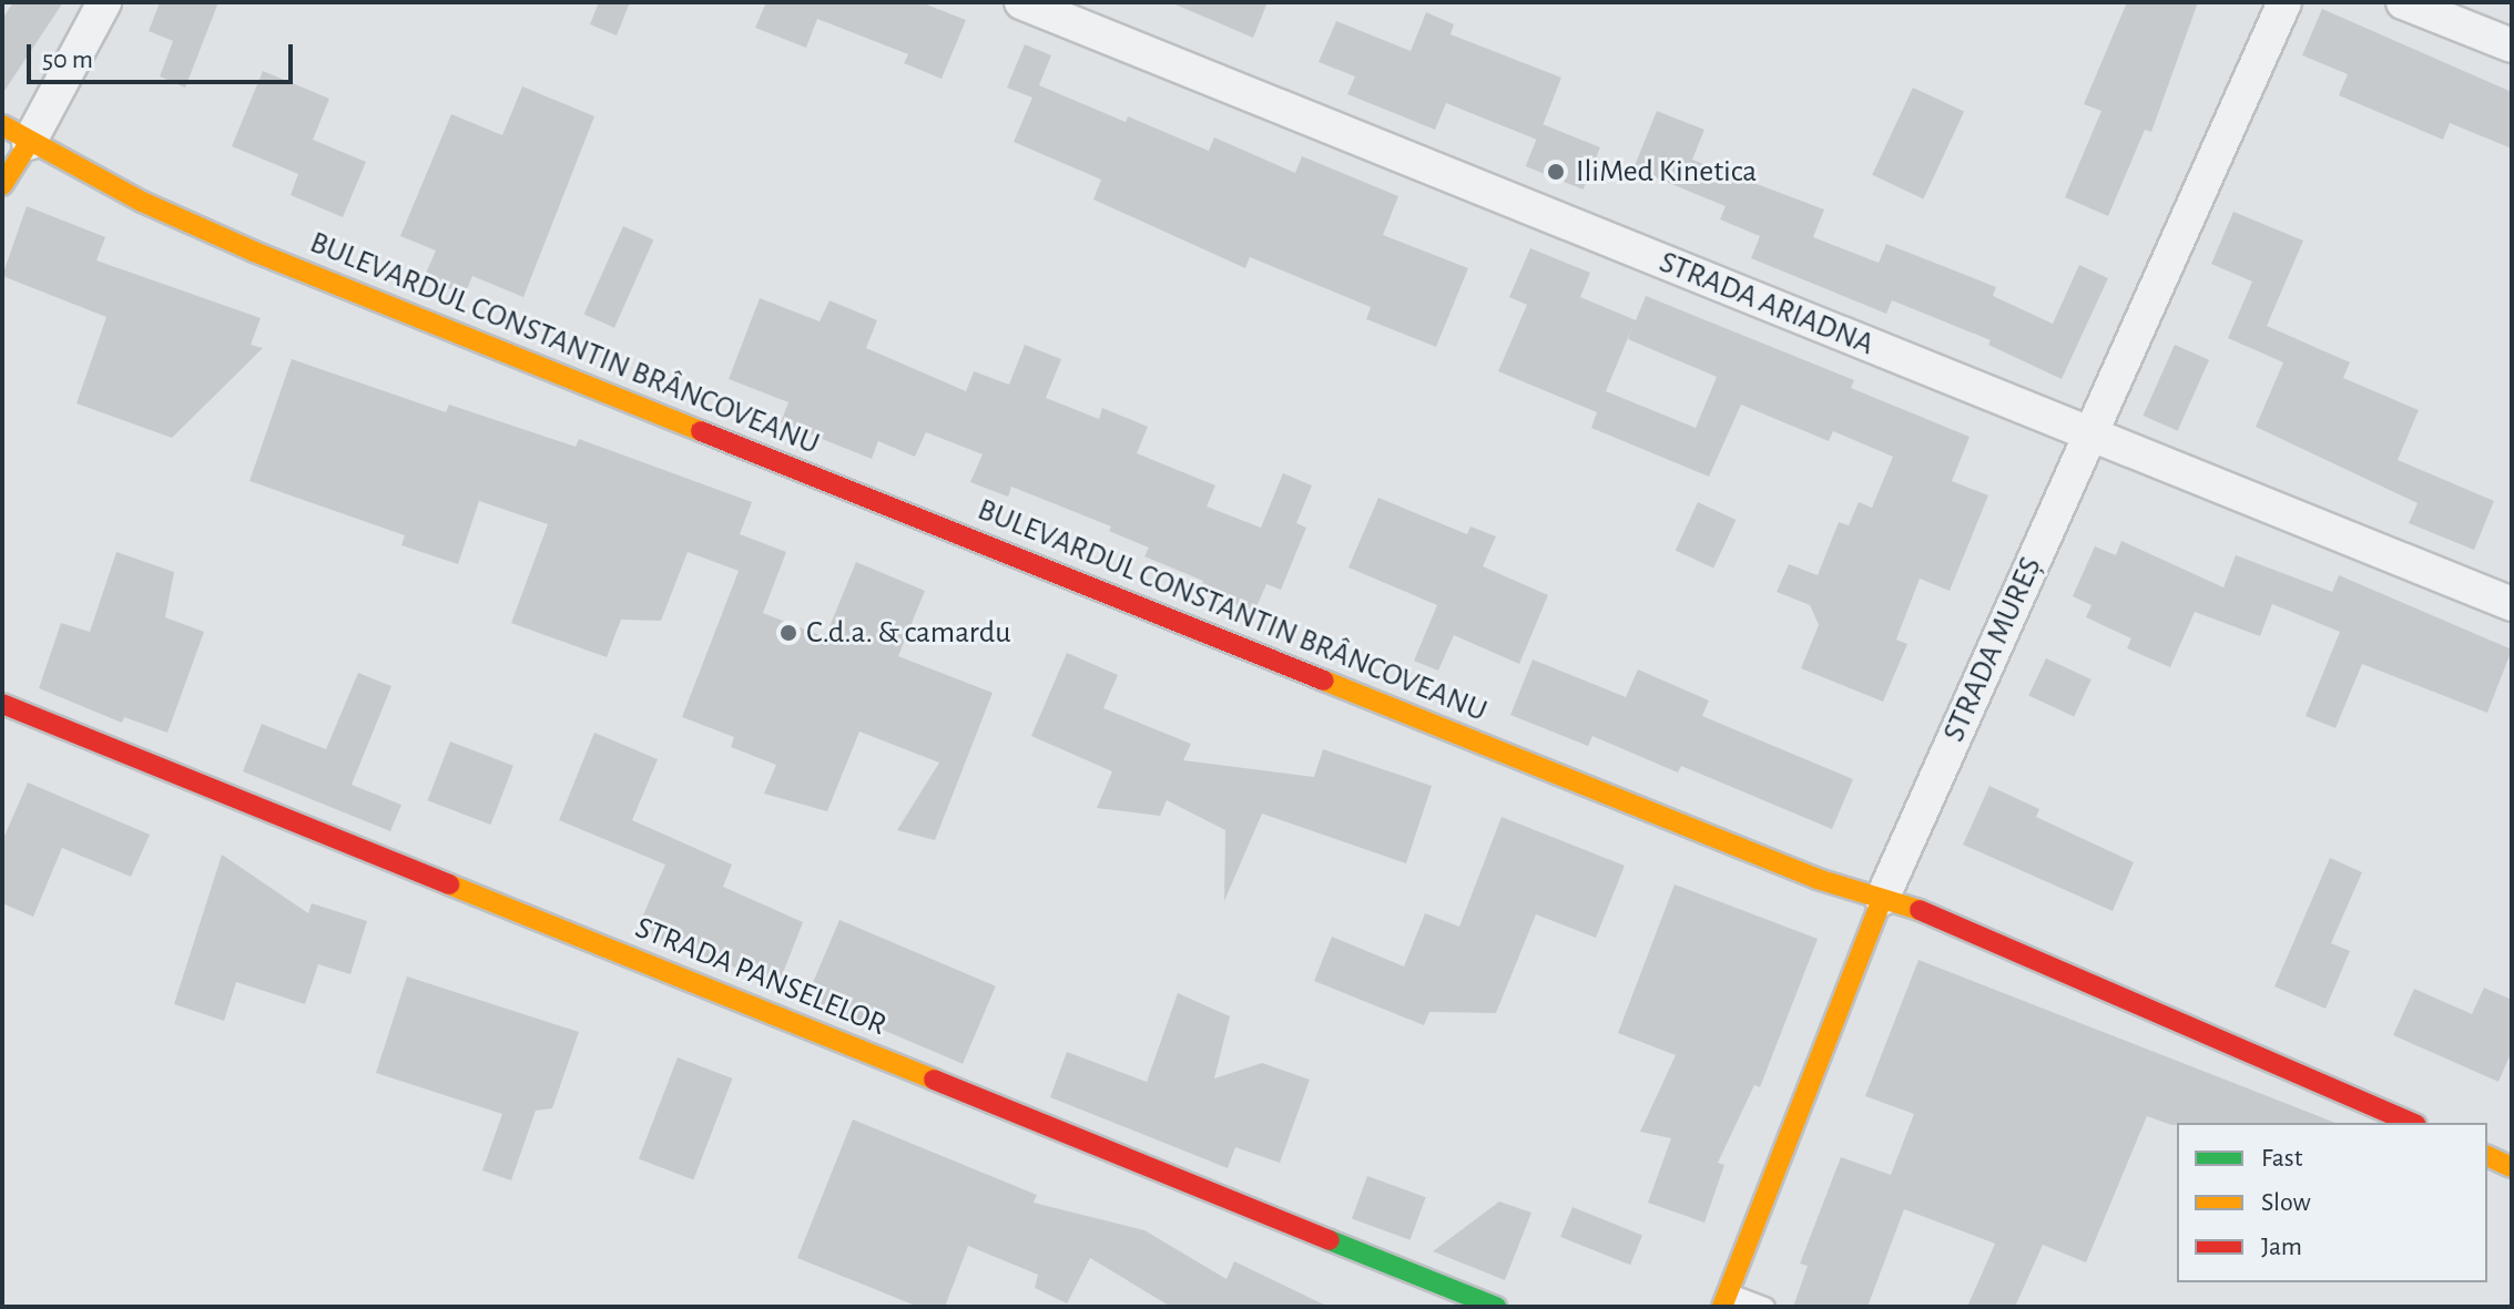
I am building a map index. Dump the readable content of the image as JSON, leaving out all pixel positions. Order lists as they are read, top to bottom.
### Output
{
  "streets": {
    "main road": ["BULEVARDUL CONSTANTIN BRÂNCOVEANU", "STRADA MUREȘ", "STRADA PANSELELOR"],
    "street": ["STRADA ARIADNA"]
  },
  "crossings": [
    ["STRADA ARIADNA", "STRADA MUREȘ"],
    ["BULEVARDUL CONSTANTIN BRÂNCOVEANU", "STRADA MUREȘ"]
  ],
  "places": ["IliMed Kinetica", "C.d.a. & camardu"],
  "legend": ["Fast", "Slow", "Jam"],
  "scale_bar": "50 m"
}
